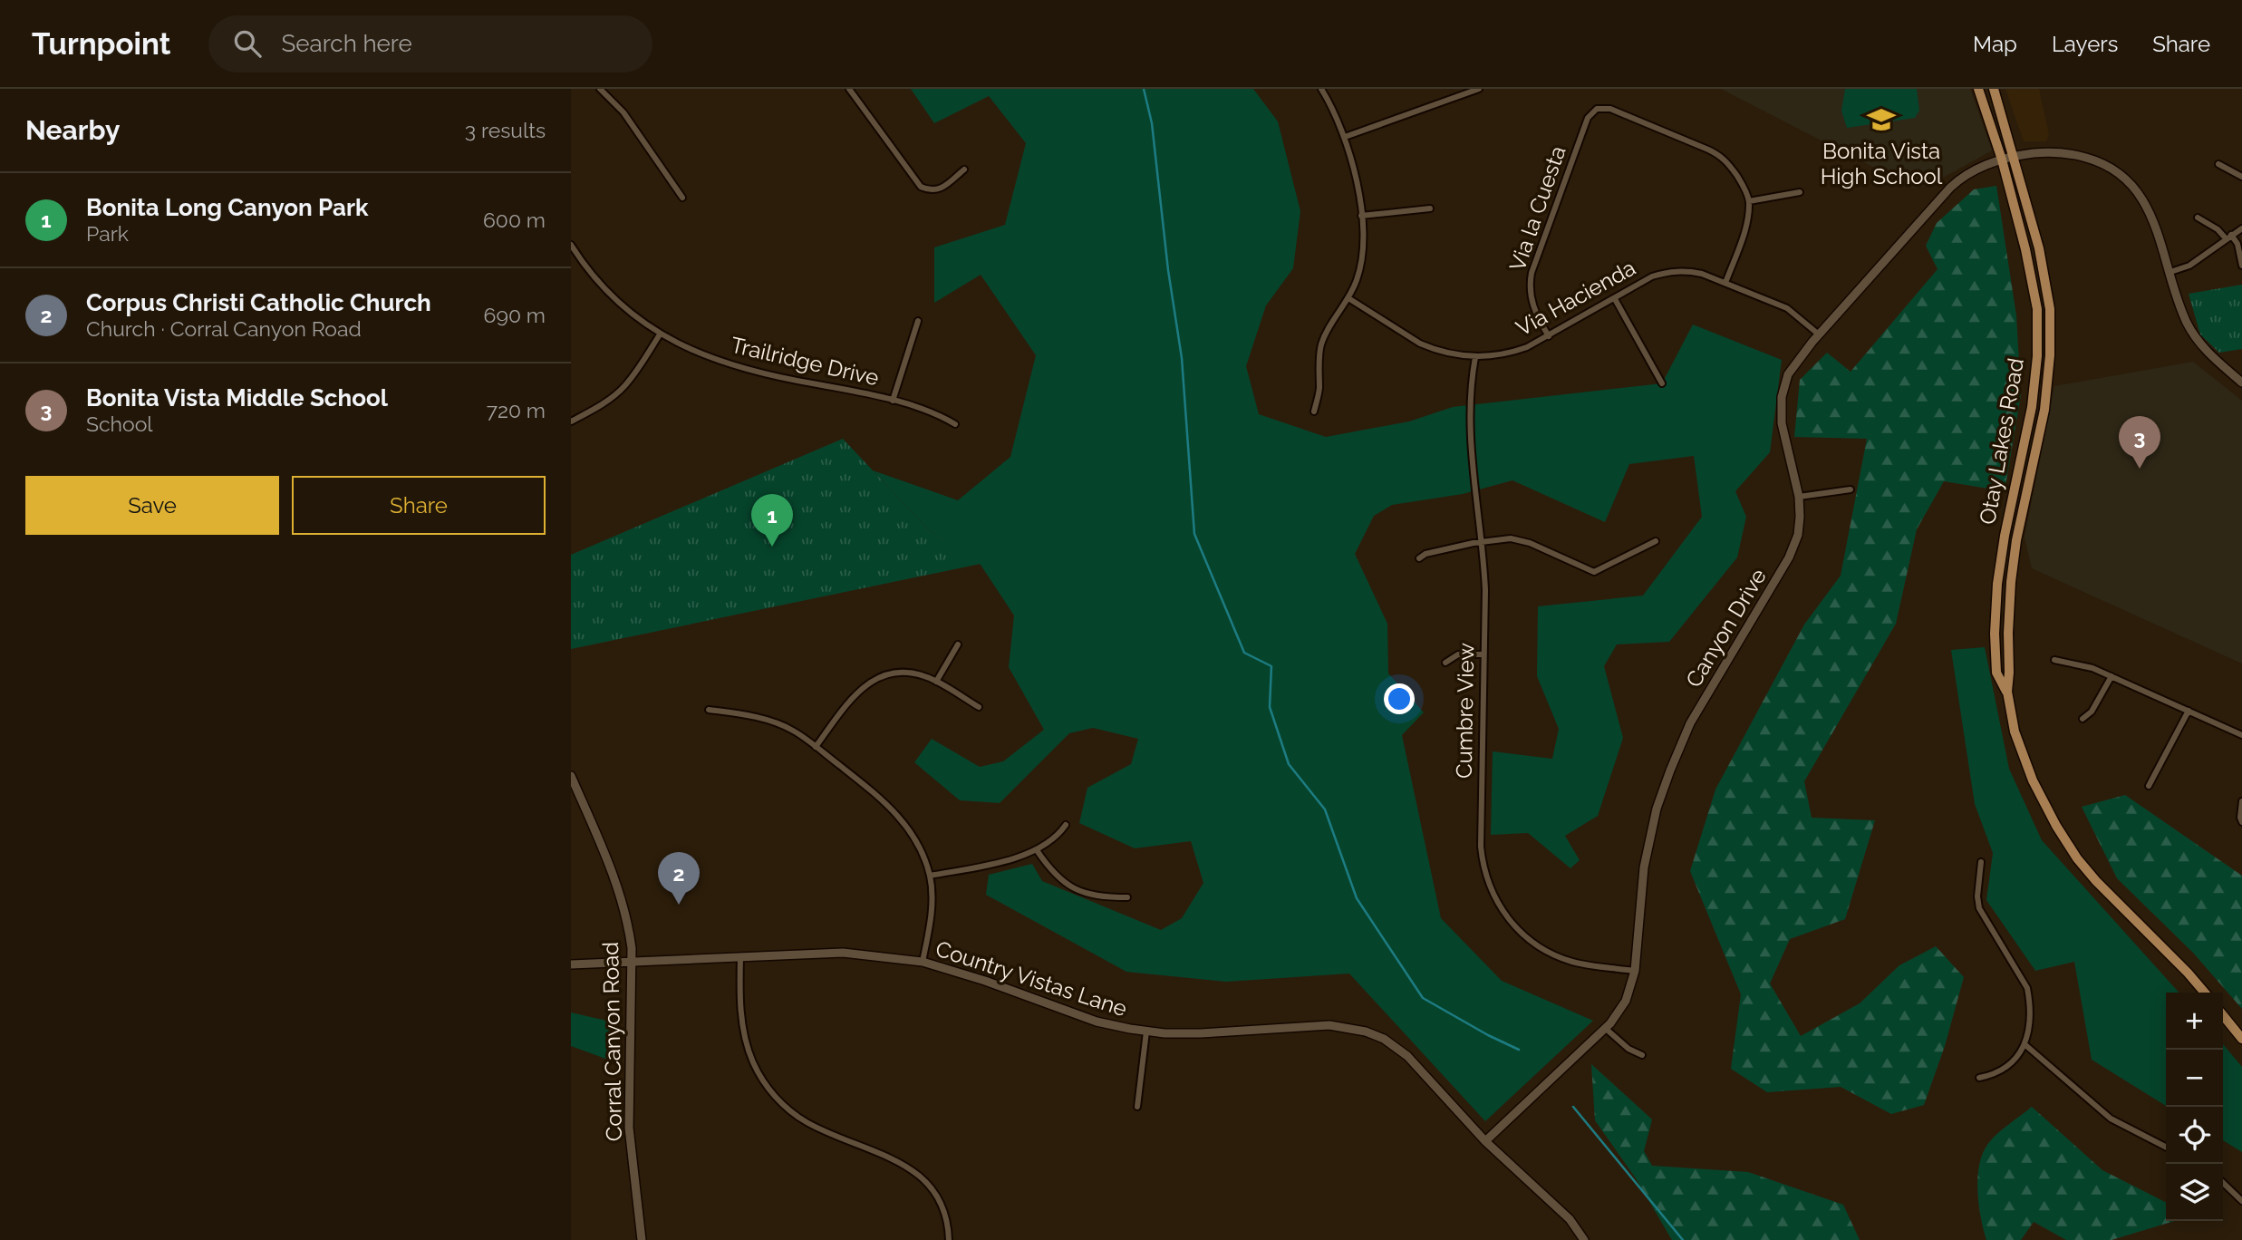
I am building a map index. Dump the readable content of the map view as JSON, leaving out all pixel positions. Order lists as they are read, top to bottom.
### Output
{
  "streets": {
    "main road": ["Otay Lakes Road"],
    "street": [
      "Via la Cuesta",
      "Via Hacienda",
      "Trailridge Drive",
      "Canyon Drive",
      "Cumbre View",
      "Country Vistas Lane",
      "Corral Canyon Road"
    ]
  },
  "crossings": [
    ["Via la Cuesta", "Via Hacienda"],
    ["Via Hacienda", "Canyon Drive"],
    ["Via Hacienda", "Cumbre View"],
    ["Otay Lakes Road", "Canyon Drive"],
    ["Canyon Drive", "Cumbre View"],
    ["Canyon Drive", "Country Vistas Lane"],
    ["Country Vistas Lane", "Corral Canyon Road"]
  ],
  "places": {
    "school or university": ["Bonita Vista High School"]
  },
  "page": {
    "header": "Turnpoint",
    "search": "Search here",
    "nav": ["Map", "Layers", "Share"],
    "heading": ["Nearby", "3 results"],
    "list": [
      {
        "mark": "1",
        "name": "Bonita Long Canyon Park",
        "note": "Park",
        "value": "600 m"
      },
      {
        "mark": "2",
        "name": "Corpus Christi Catholic Church",
        "note": "Church · Corral Canyon Road",
        "value": "690 m"
      },
      {
        "mark": "3",
        "name": "Bonita Vista Middle School",
        "note": "School",
        "value": "720 m"
      }
    ],
    "pins": ["3", "1", "2"],
    "buttons": ["Save", "Share"],
    "map_buttons": ["+", "−"]
  }
}
